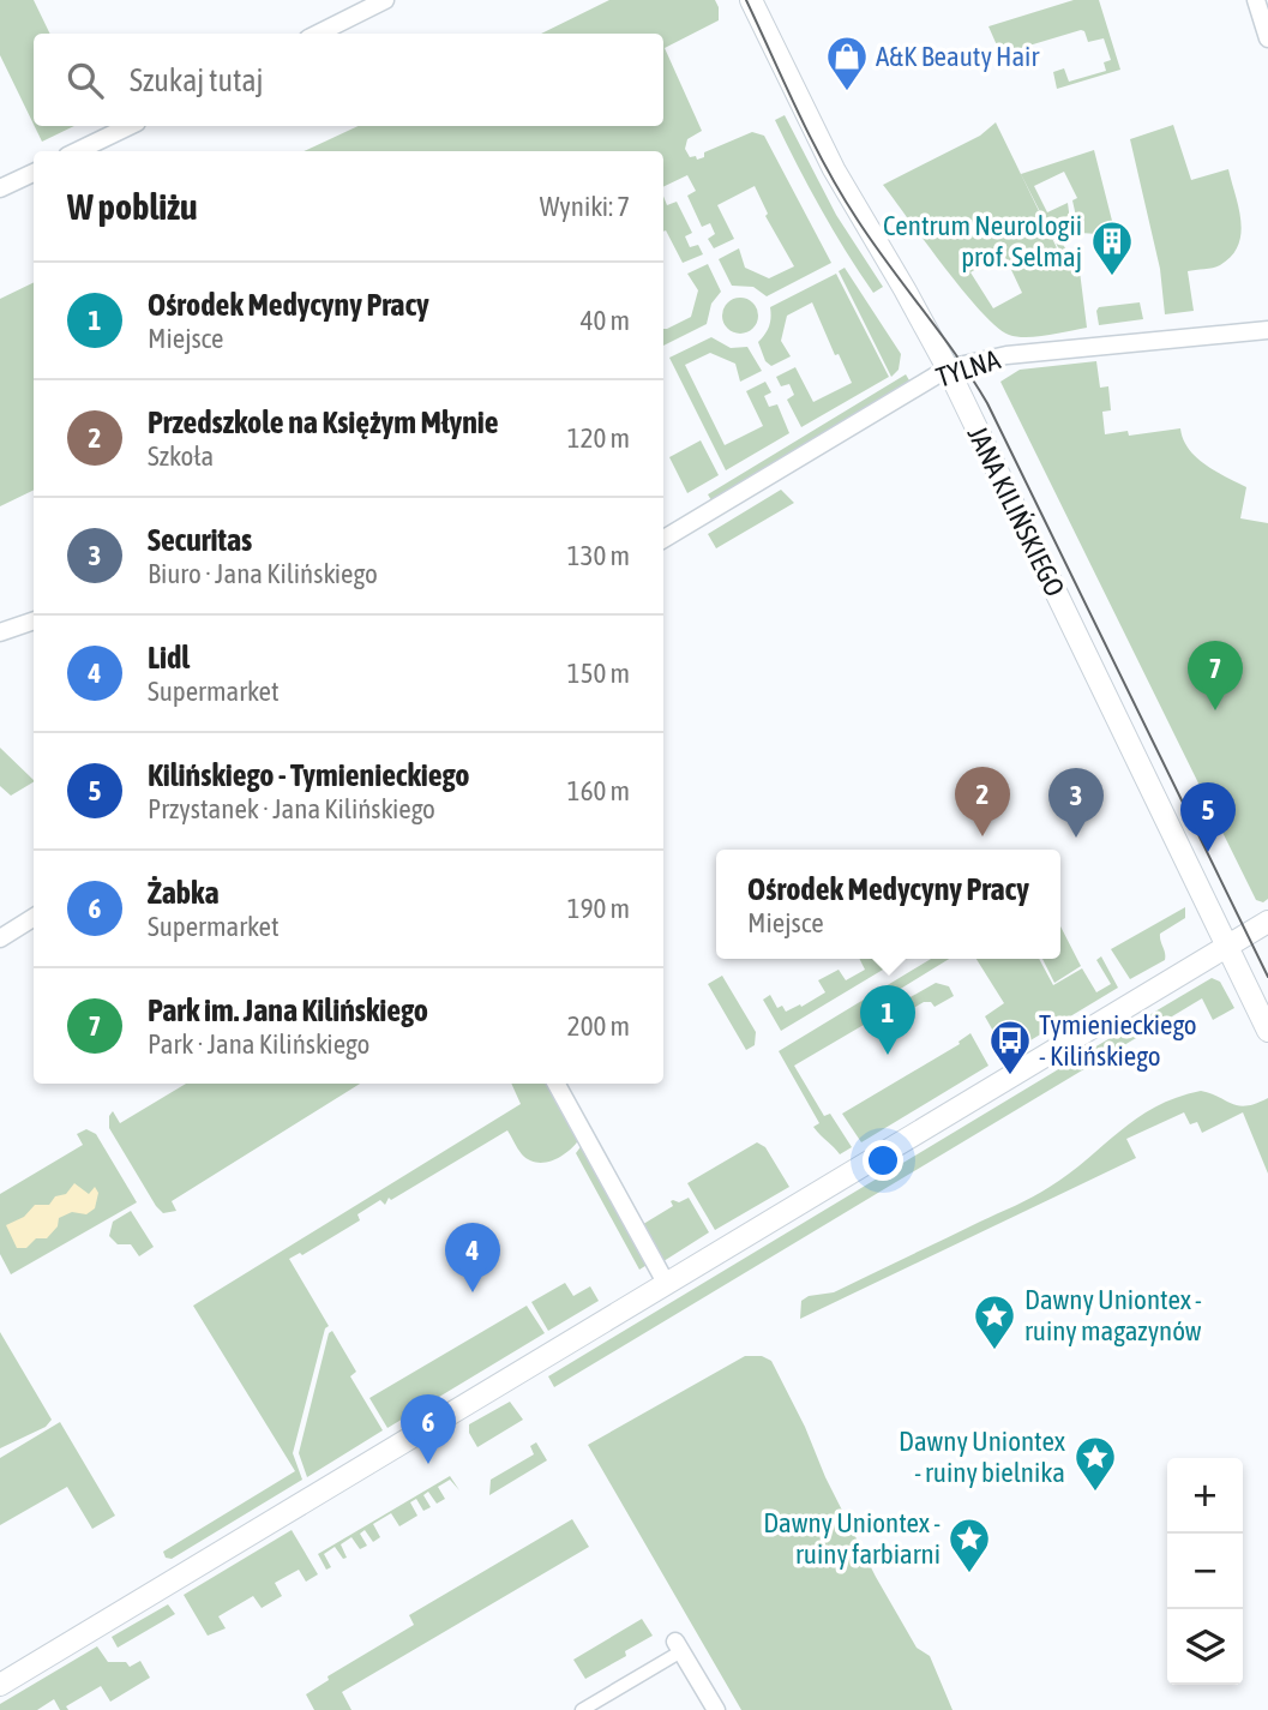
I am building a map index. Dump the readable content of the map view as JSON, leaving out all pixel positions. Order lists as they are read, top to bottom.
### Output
{
  "streets": {
    "street": ["TYLNA", "JANA KILIŃSKIEGO"]
  },
  "crossings": [
    ["TYLNA", "JANA KILIŃSKIEGO"]
  ],
  "places": {
    "shop": ["A&K Beauty Hair"],
    "building": ["Centrum Neurologii prof. Selmaj"],
    "bus stop": ["Tymienieckiego - Kilińskiego"],
    "place": ["Dawny Uniontex - ruiny magazynów", "Dawny Uniontex - ruiny bielnika", "Dawny Uniontex - ruiny farbiarni"]
  },
  "page": {
    "search": "Szukaj tutaj",
    "heading": ["W pobliżu", "Wyniki: 7"],
    "list": [
      {
        "mark": "1",
        "name": "Ośrodek Medycyny Pracy",
        "note": "Miejsce",
        "value": "40 m"
      },
      {
        "mark": "2",
        "name": "Przedszkole na Księżym Młynie",
        "note": "Szkoła",
        "value": "120 m"
      },
      {
        "mark": "3",
        "name": "Securitas",
        "note": "Biuro · Jana Kilińskiego",
        "value": "130 m"
      },
      {
        "mark": "4",
        "name": "Lidl",
        "note": "Supermarket",
        "value": "150 m"
      },
      {
        "mark": "5",
        "name": "Kilińskiego - Tymienieckiego",
        "note": "Przystanek · Jana Kilińskiego",
        "value": "160 m"
      },
      {
        "mark": "6",
        "name": "Żabka",
        "note": "Supermarket",
        "value": "190 m"
      },
      {
        "mark": "7",
        "name": "Park im. Jana Kilińskiego",
        "note": "Park · Jana Kilińskiego",
        "value": "200 m"
      }
    ],
    "pins": [
      "7",
      "2",
      "3",
      "5",
      "1",
      "4",
      "6"
    ],
    "popup": ["Ośrodek Medycyny Pracy", "Miejsce"],
    "map_buttons": ["+", "−"]
  }
}
